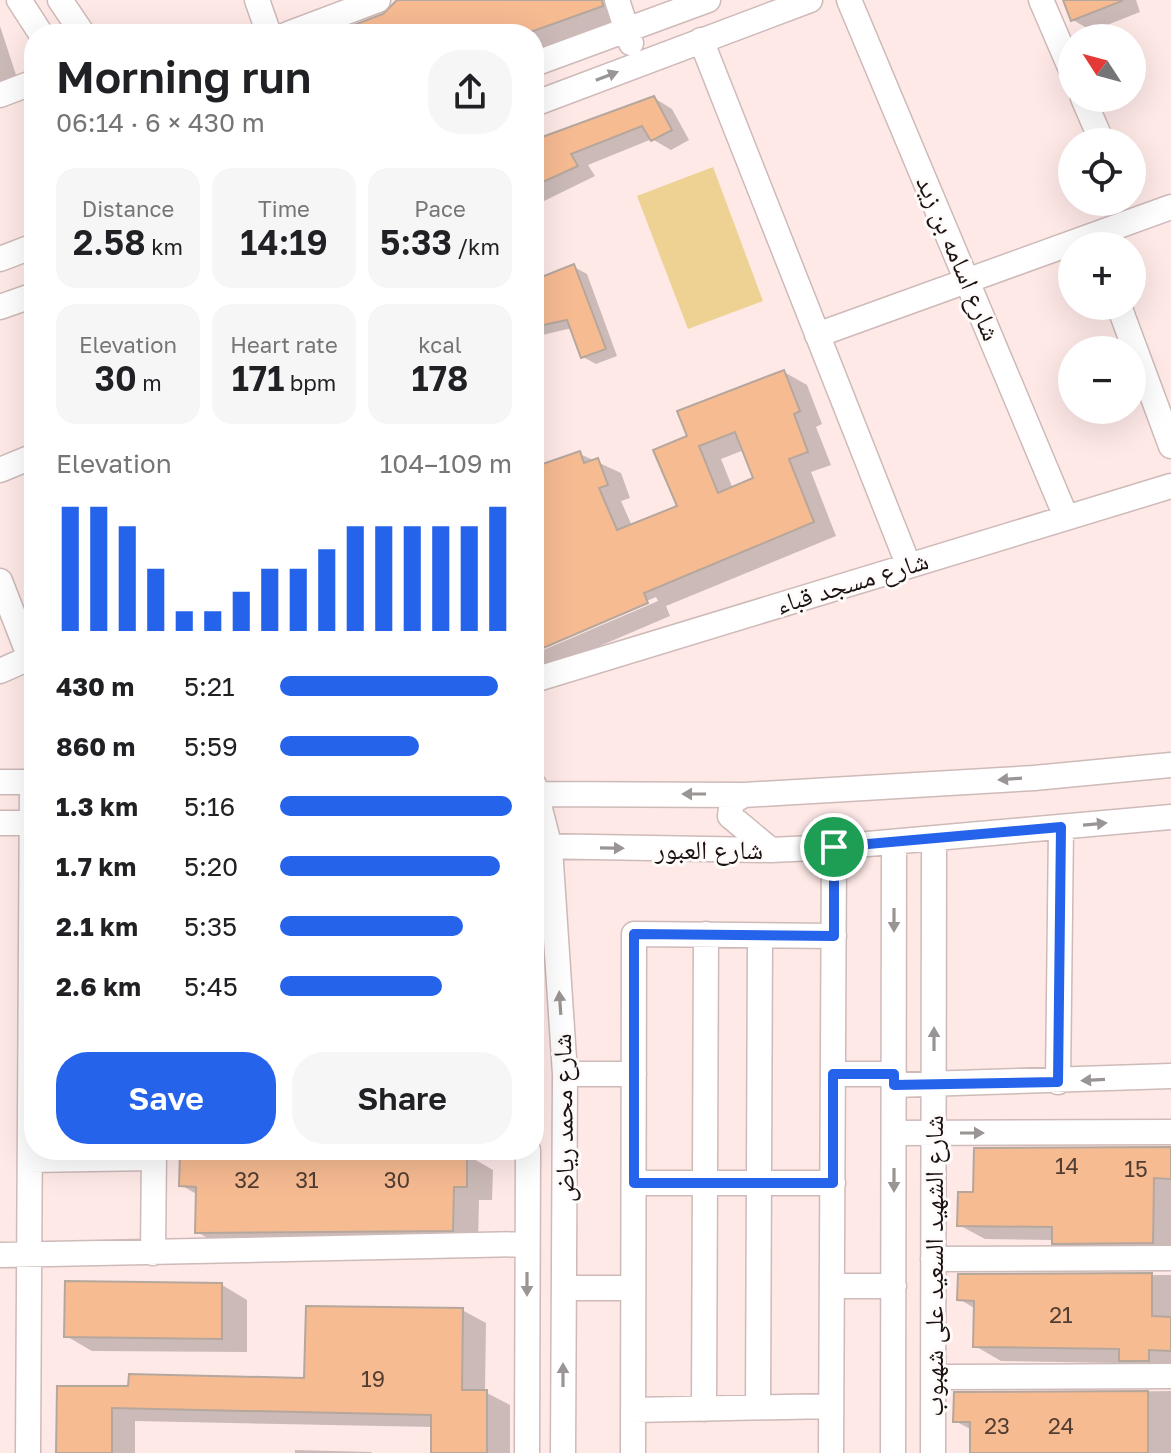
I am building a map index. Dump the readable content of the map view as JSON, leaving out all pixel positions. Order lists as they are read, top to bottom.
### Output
{
  "streets": {
    "street": [
      "شارع اسامه بن زيد",
      "شارع مسجد قباء",
      "شارع العبور",
      "شارع محمد رياض",
      "شارع الشهيد السعيد على شهبوب"
    ]
  },
  "crossings": [
    ["شارع اسامه بن زيد", "شارع مسجد قباء"],
    ["شارع العبور", "شارع الشهيد السعيد على شهبوب"]
  ],
  "house_numbers": [
    "14",
    "15",
    "32",
    "31",
    "30",
    "21",
    "19",
    "23",
    "24"
  ],
  "north": "top left",
  "page": {
    "map_buttons": ["+", "−"],
    "heading": ["Morning run", "06:14 · 6 × 430 m"],
    "stats": [
      ["Distance", "2.58 km"],
      ["Time", "14:19"],
      ["Pace", "5:33 /km"],
      ["Elevation", "30 m"],
      ["Heart rate", "171 bpm"],
      ["kcal", "178"]
    ],
    "chart": ["Elevation", "104–109 m"],
    "list": [
      {
        "name": "430 m",
        "note": "5:21"
      },
      {
        "name": "860 m",
        "note": "5:59"
      },
      {
        "name": "1.3 km",
        "note": "5:16"
      },
      {
        "name": "1.7 km",
        "note": "5:20"
      },
      {
        "name": "2.1 km",
        "note": "5:35"
      },
      {
        "name": "2.6 km",
        "note": "5:45"
      }
    ],
    "buttons": ["Save", "Share"]
  }
}
